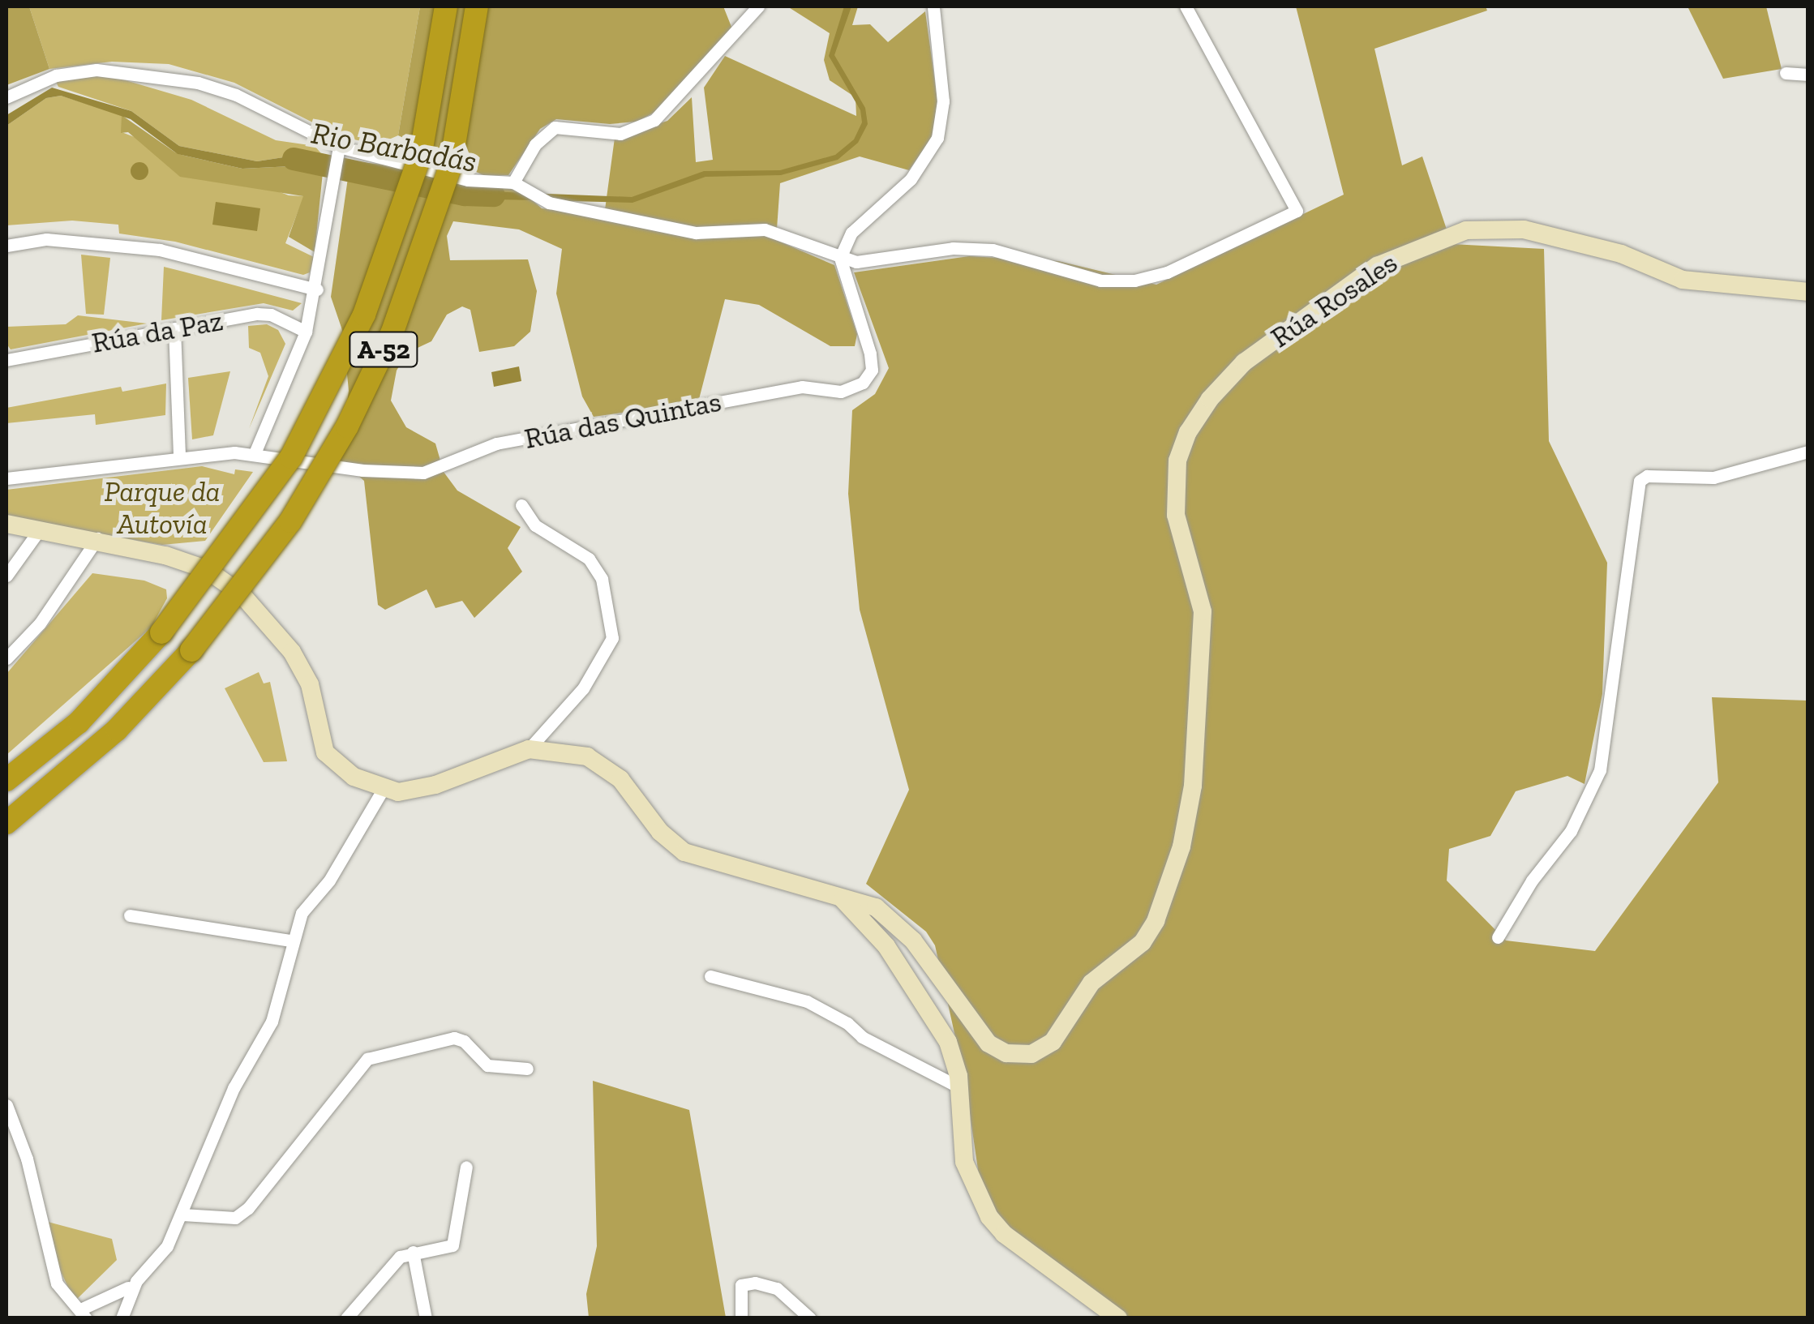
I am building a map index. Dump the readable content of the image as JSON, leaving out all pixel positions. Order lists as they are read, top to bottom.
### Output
{
  "streets": {
    "highway": ["A-52"],
    "street": ["Rúa Rosales", "Rúa da Paz", "Rúa das Quintas"]
  },
  "water": ["Rio Barbadás"],
  "parks": ["Parque da Autovía"]
}
